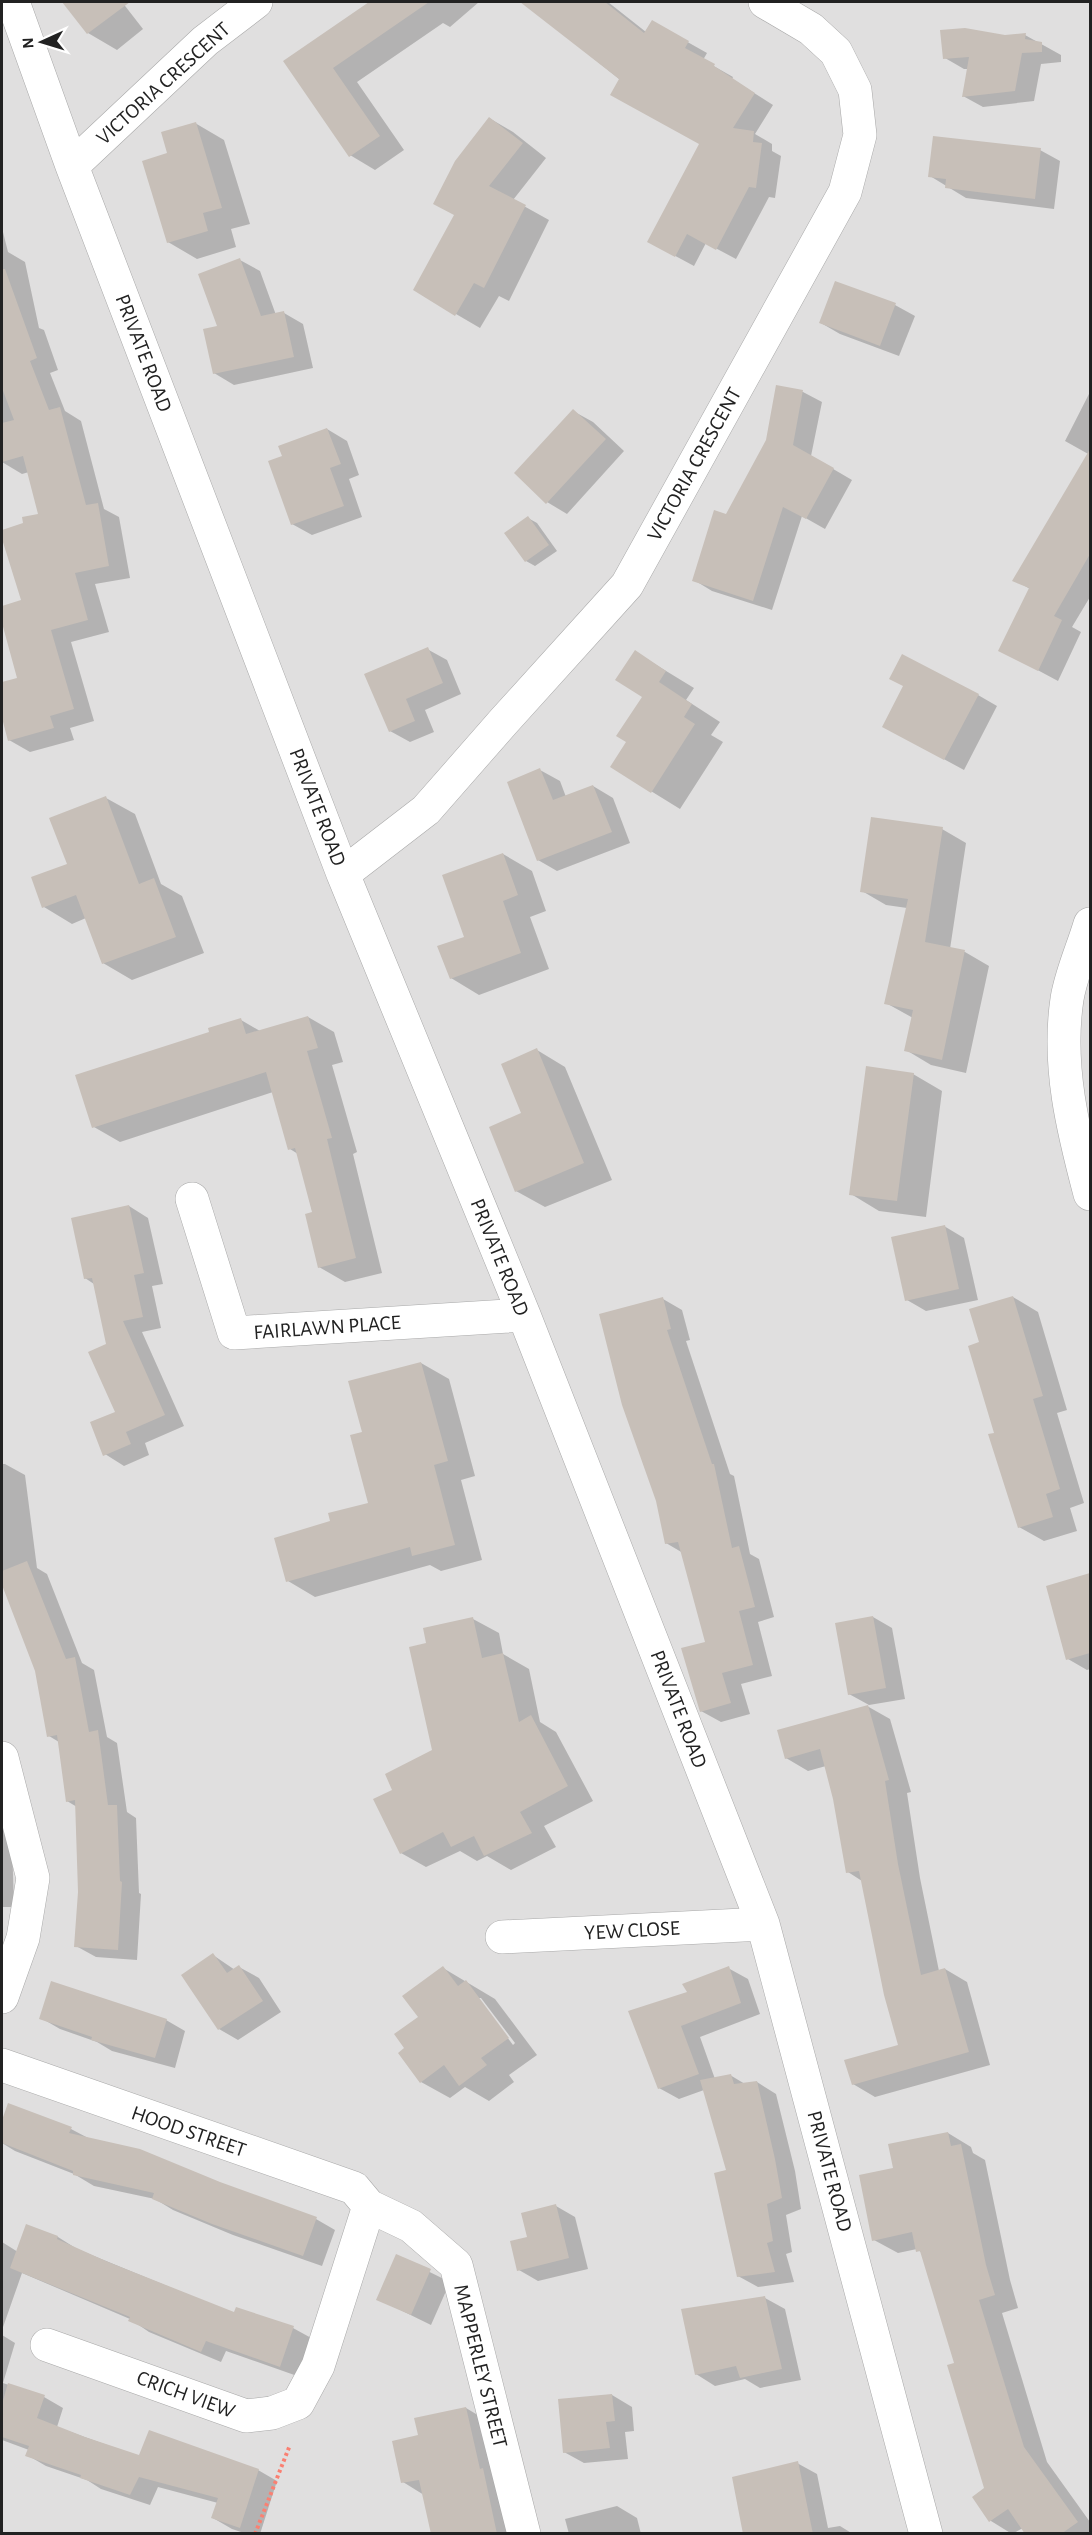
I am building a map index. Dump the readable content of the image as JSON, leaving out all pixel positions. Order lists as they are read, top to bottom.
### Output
{
  "streets": {
    "street": [
      "VICTORIA CRESCENT",
      "PRIVATE ROAD",
      "FAIRLAWN PLACE",
      "YEW CLOSE",
      "HOOD STREET",
      "MAPPERLEY STREET",
      "CRICH VIEW"
    ]
  },
  "crossings": [
    ["VICTORIA CRESCENT", "PRIVATE ROAD"],
    ["PRIVATE ROAD", "FAIRLAWN PLACE"],
    ["PRIVATE ROAD", "YEW CLOSE"],
    ["HOOD STREET", "MAPPERLEY STREET"]
  ],
  "north": "left"
}
